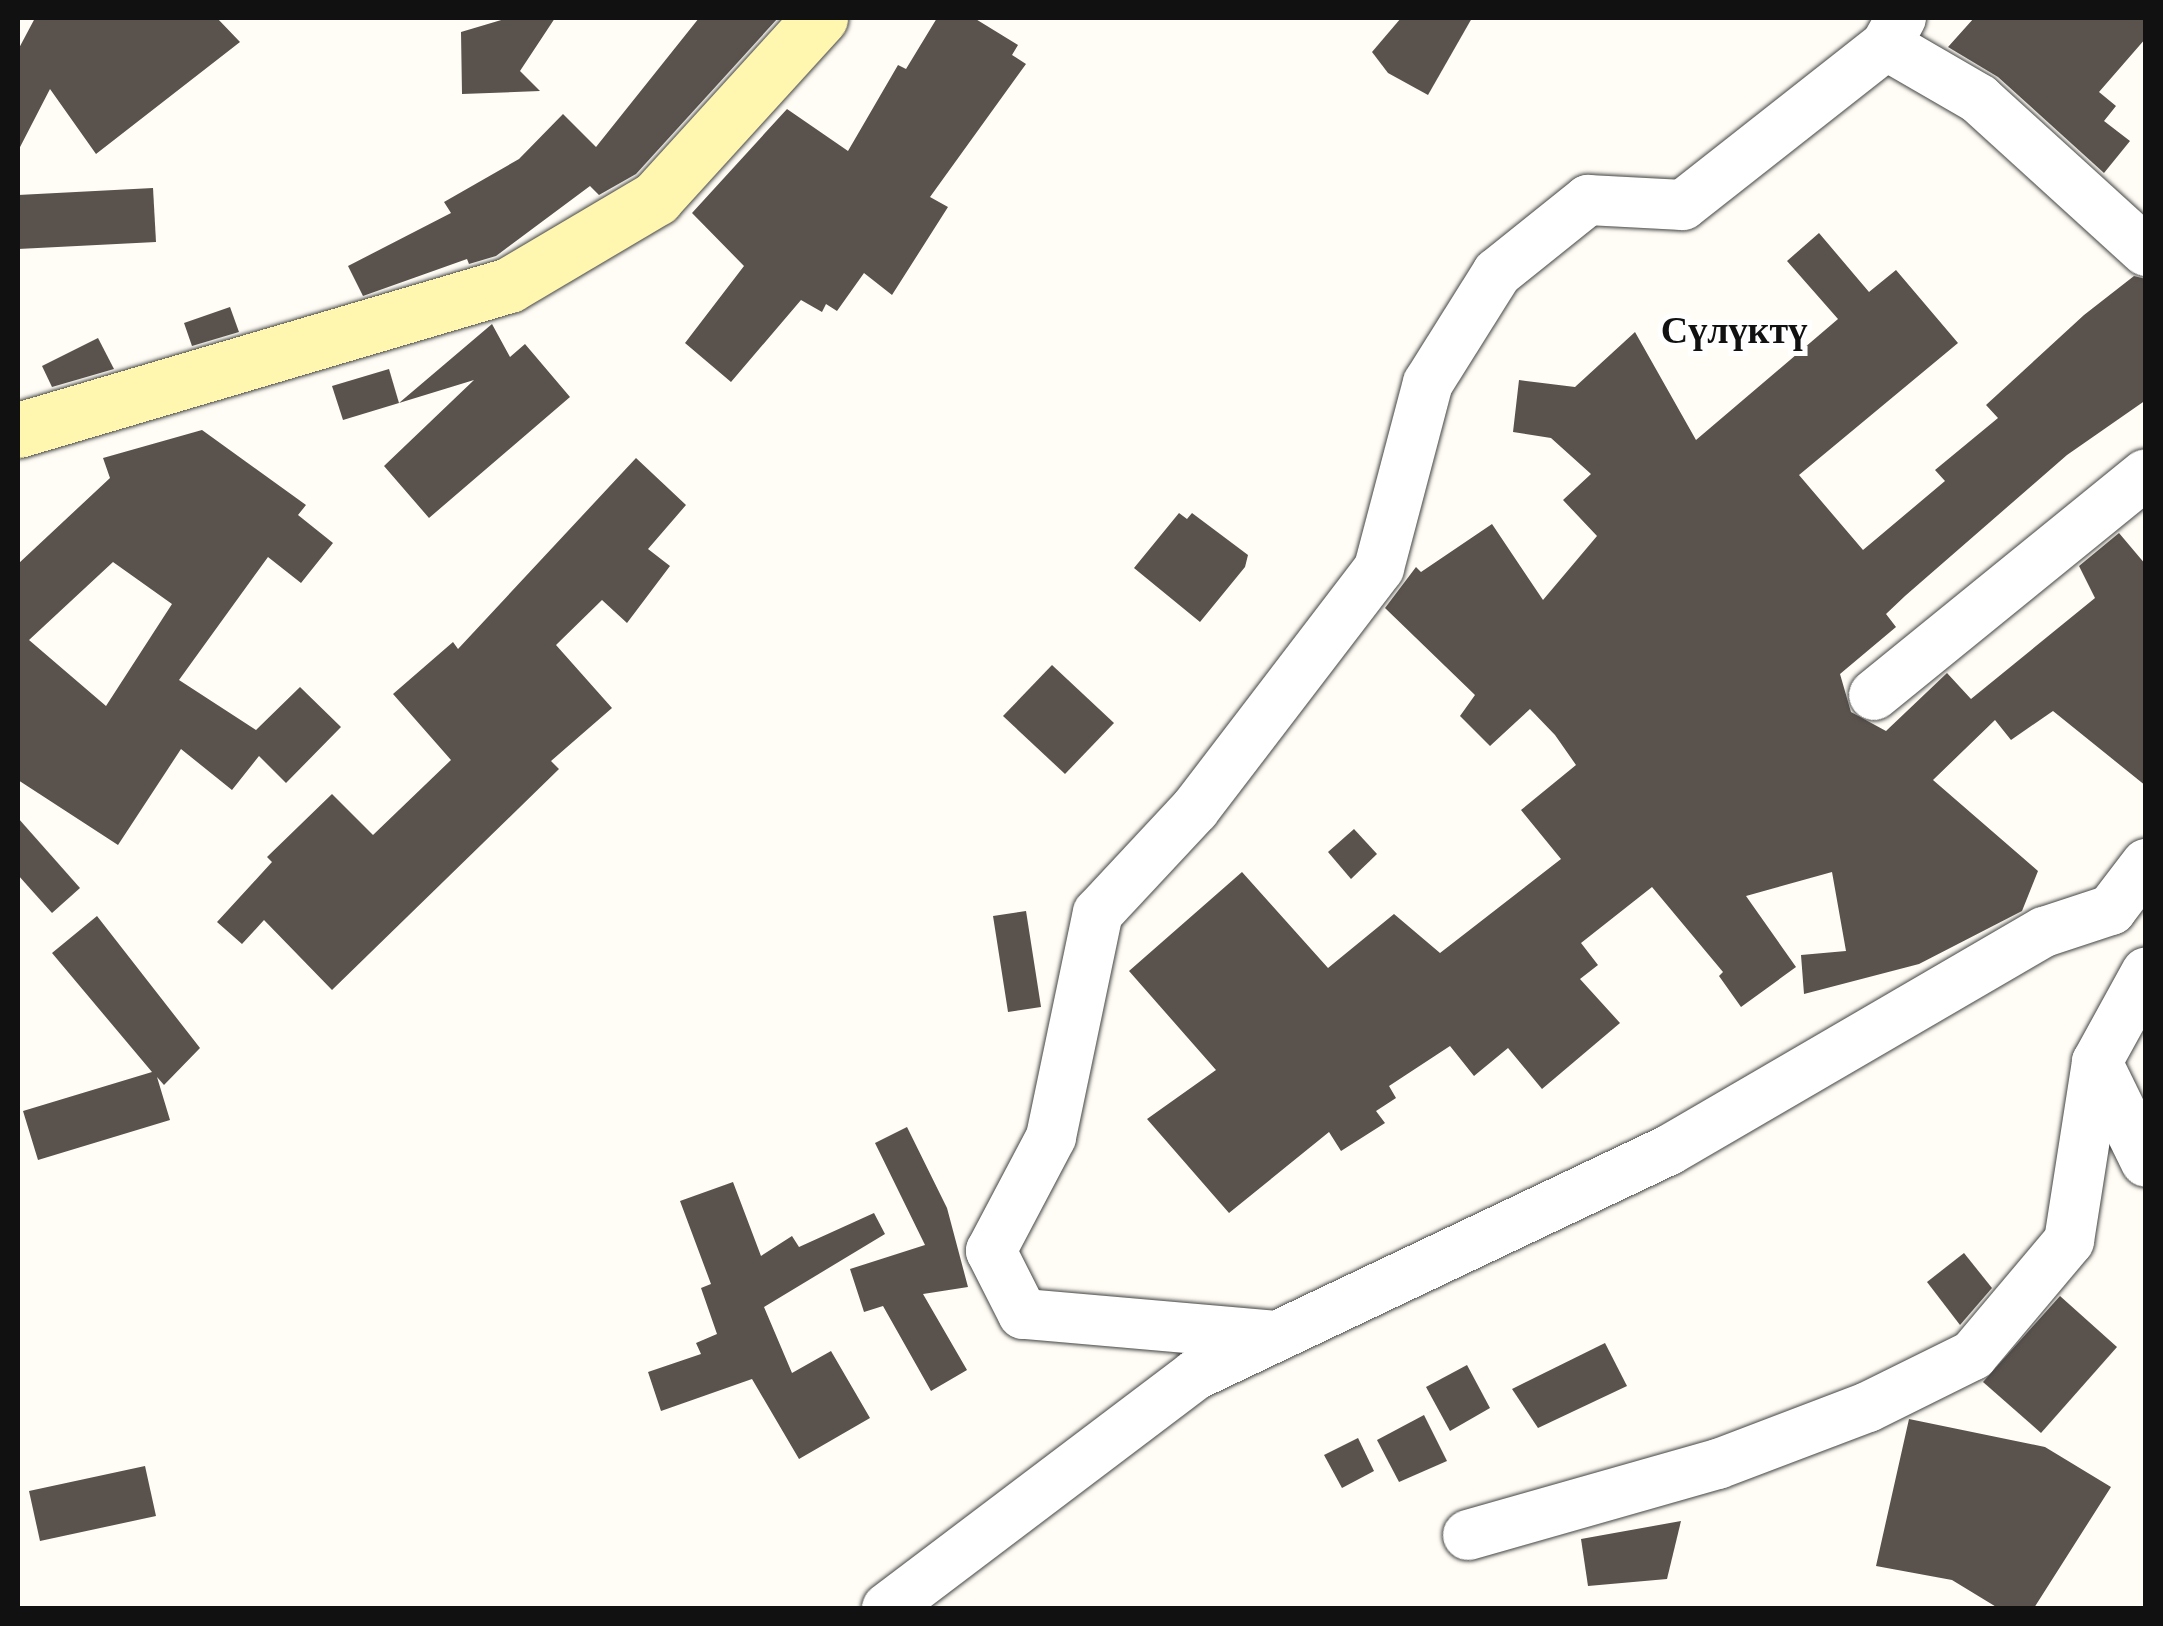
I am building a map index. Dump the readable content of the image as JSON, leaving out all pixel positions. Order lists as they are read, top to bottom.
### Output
{
  "districts": ["Сүлүктү"]
}
